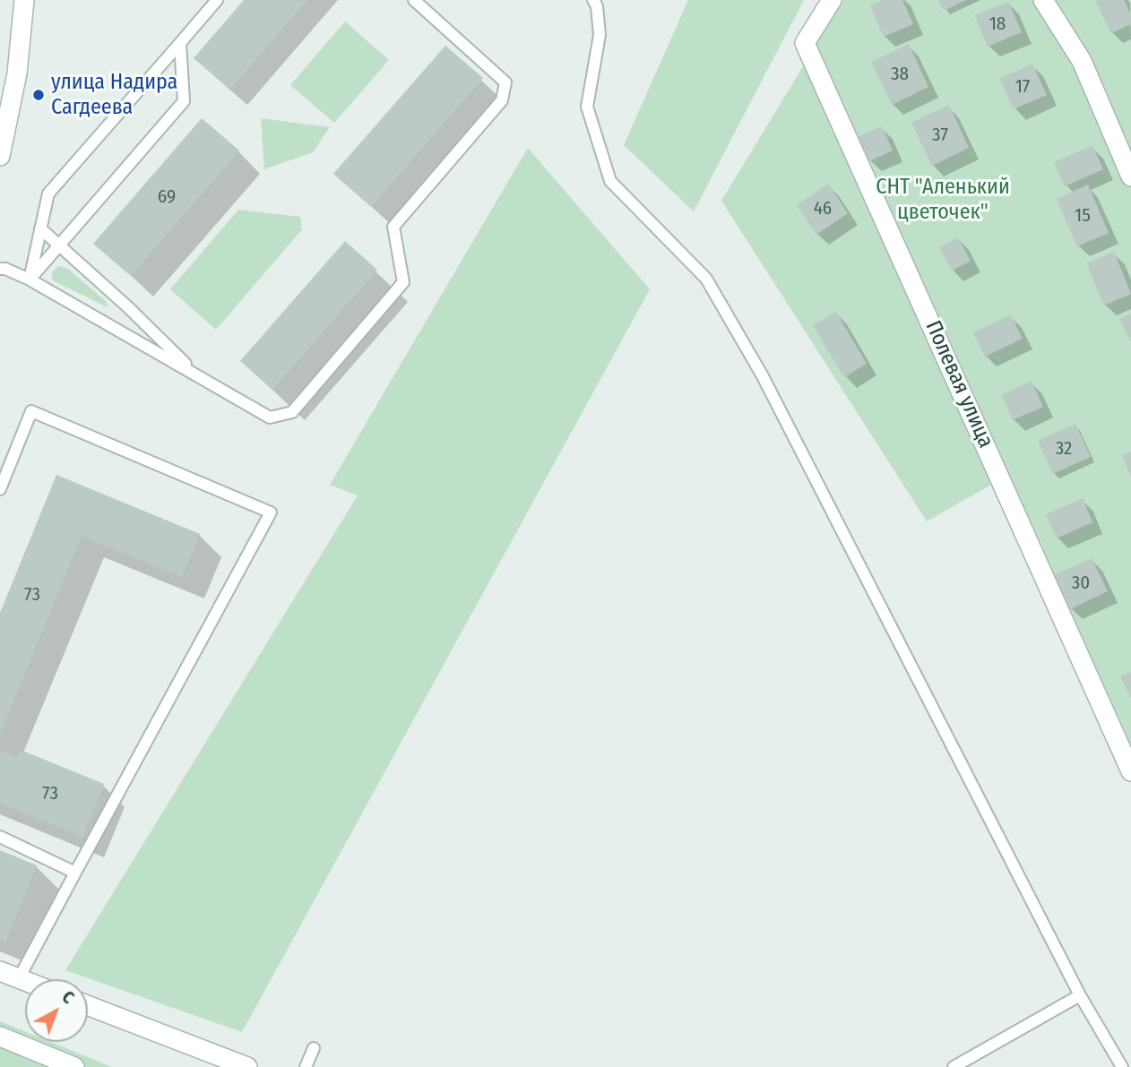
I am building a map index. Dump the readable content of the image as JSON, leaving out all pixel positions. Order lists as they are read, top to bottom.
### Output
{
  "streets": {
    "street": ["Полевая улица"]
  },
  "parks": ["СНТ \"Аленький цветочек\""],
  "places": ["улица Надира Сагдеева"],
  "house_numbers": [
    "18",
    "38",
    "17",
    "37",
    "69",
    "46",
    "15",
    "32",
    "30",
    "73",
    "73"
  ],
  "north": "top right"
}
